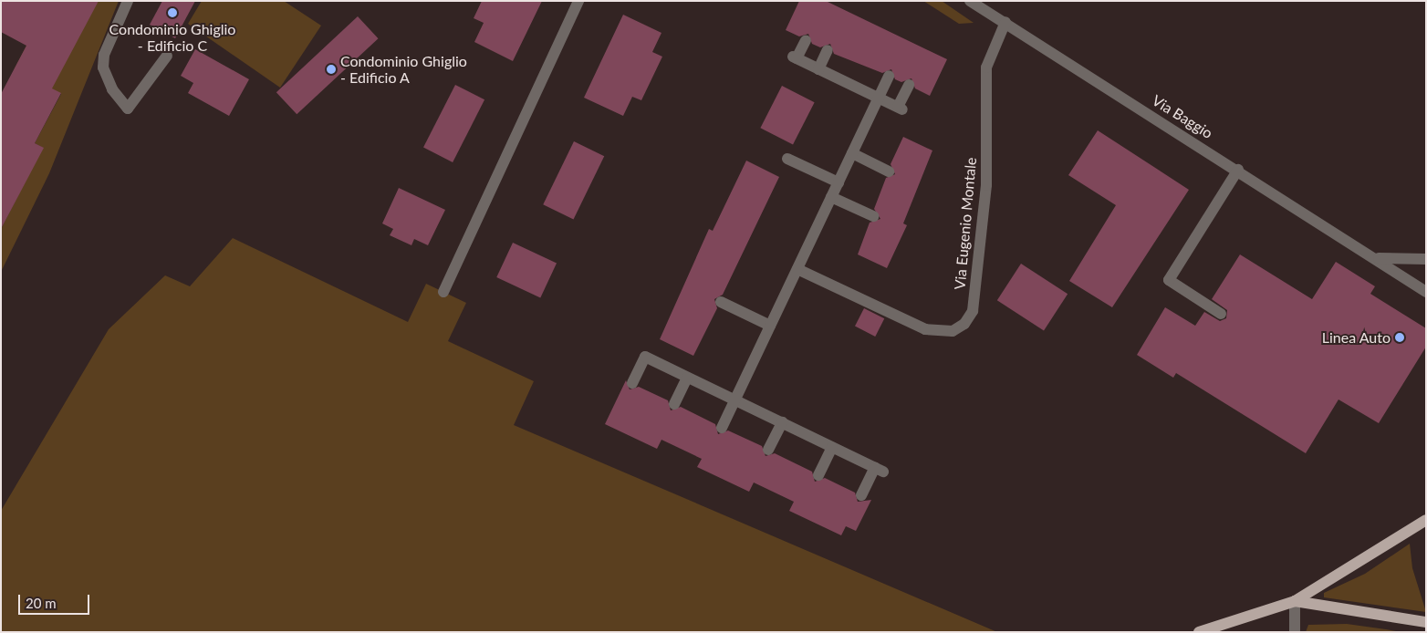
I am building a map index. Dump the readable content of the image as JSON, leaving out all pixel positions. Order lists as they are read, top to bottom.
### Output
{
  "streets": {
    "street": ["Via Baggio", "Via Eugenio Montale"]
  },
  "crossings": [
    ["Via Baggio", "Via Eugenio Montale"]
  ],
  "places": ["Condominio Ghiglio - Edificio C", "Condominio Ghiglio - Edificio A", "Linea Auto"],
  "scale_bar": "20 m"
}
